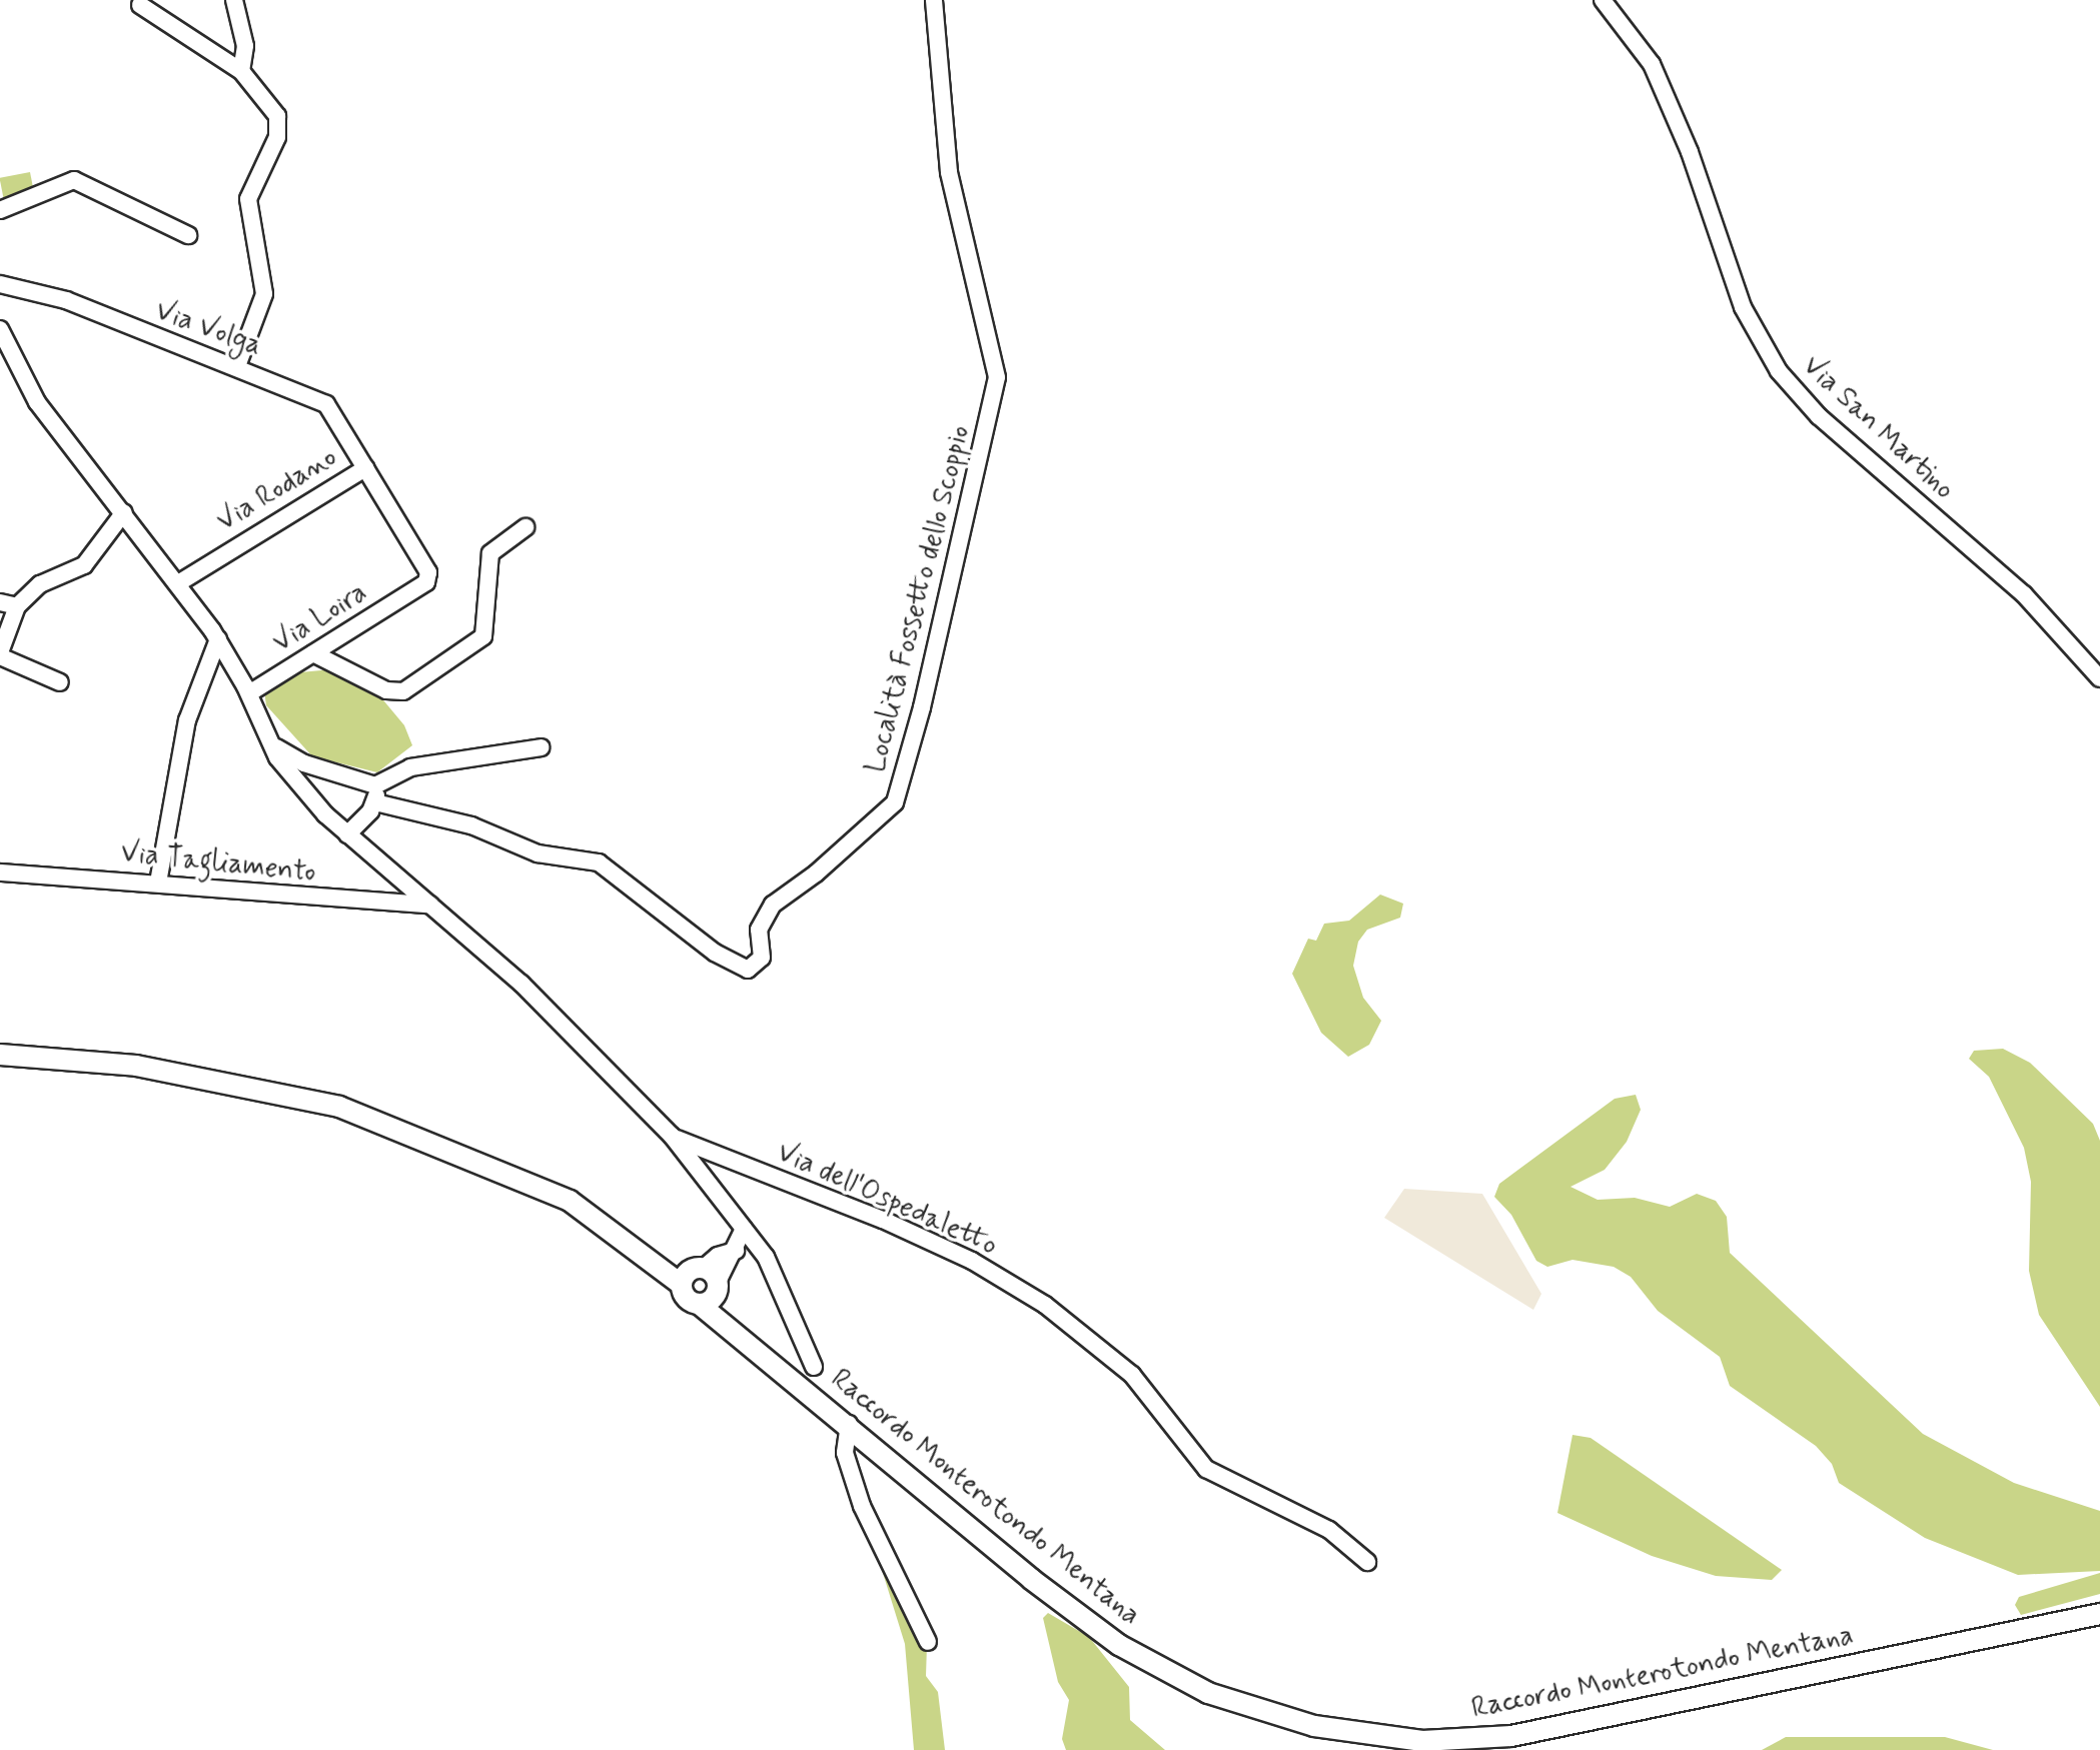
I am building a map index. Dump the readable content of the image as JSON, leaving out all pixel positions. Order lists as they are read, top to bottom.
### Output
{
  "streets": {
    "main road": ["Raccordo Monterotondo Mentana"],
    "street": [
      "Via Volga",
      "Via San Martino",
      "Via Rodano",
      "Località Fossetto dello Scoppio",
      "Via Loira",
      "Via Tagliamento",
      "Via dell'Ospedaletto"
    ]
  },
  "crossings": [
    ["Via Volga", "Via Rodano"],
    ["Via Rodano", "Via Loira"]
  ]
}
